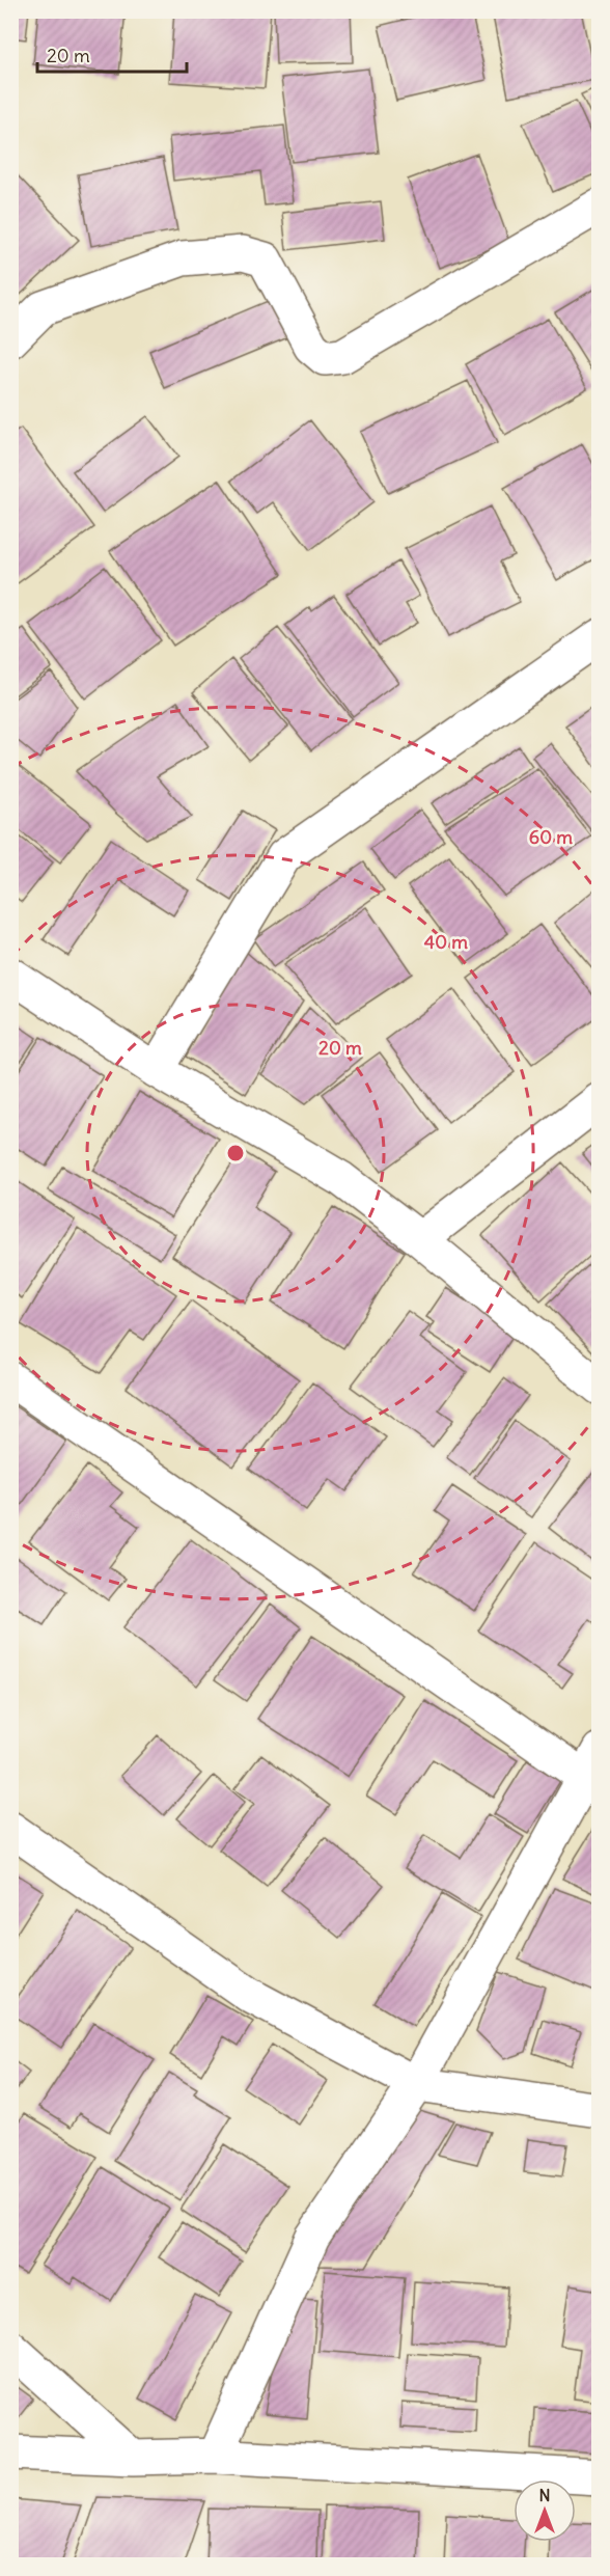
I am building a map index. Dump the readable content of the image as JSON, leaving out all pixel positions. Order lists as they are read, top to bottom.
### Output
{
  "scale_bar": "20 m",
  "north": "top",
  "rings": ["60 m", "40 m", "20 m"]
}
